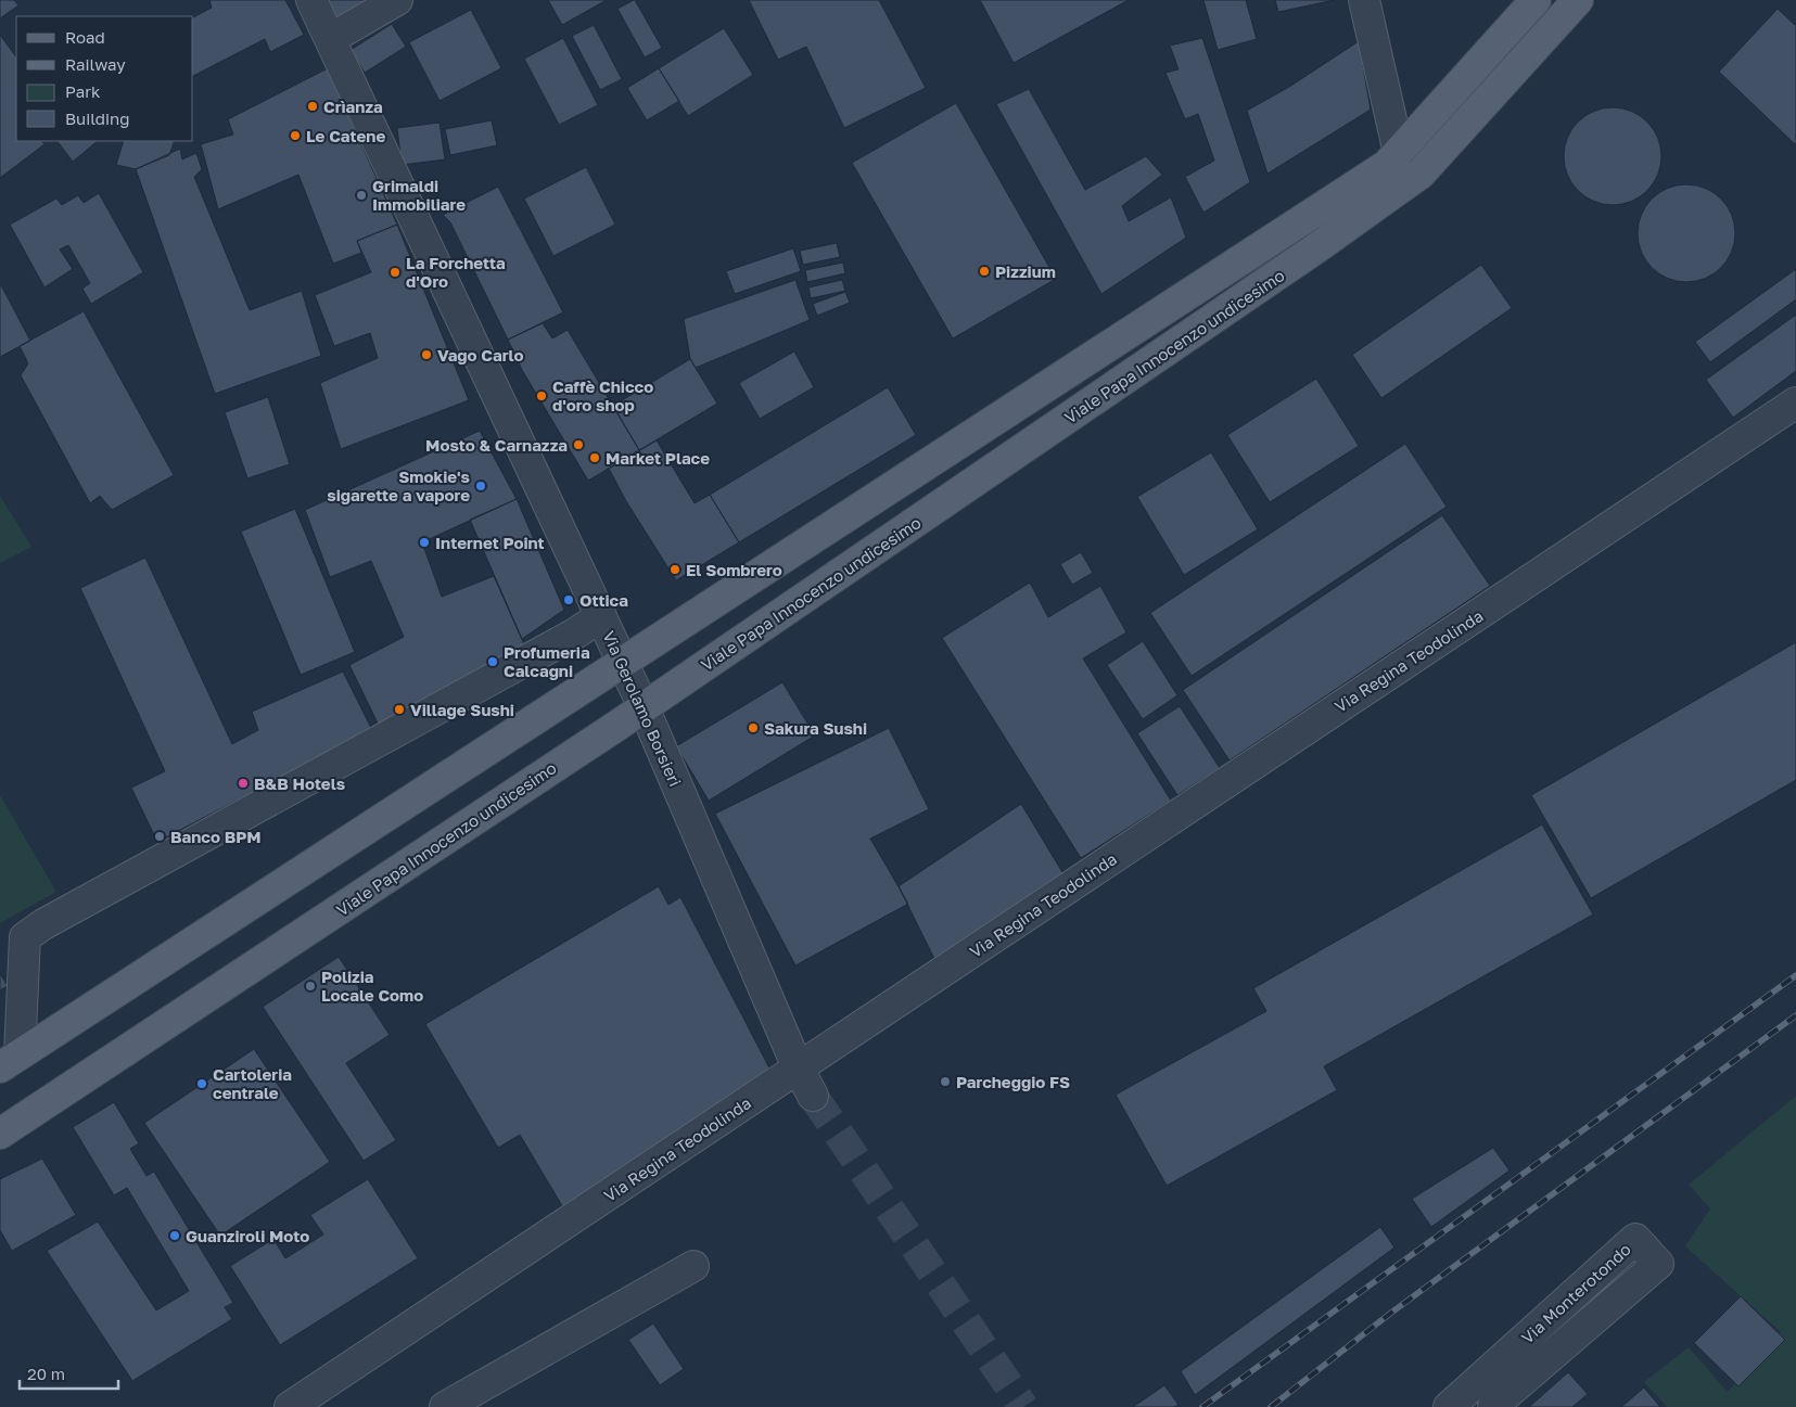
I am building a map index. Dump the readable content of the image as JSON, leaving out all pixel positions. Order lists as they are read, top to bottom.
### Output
{
  "streets": {
    "main road": ["Viale Papa Innocenzo undicesimo"],
    "street": ["Via Regina Teodolinda", "Via Gerolamo Borsieri", "Via Monterotondo"]
  },
  "crossings": [
    ["Viale Papa Innocenzo undicesimo", "Via Gerolamo Borsieri"],
    ["Via Regina Teodolinda", "Via Gerolamo Borsieri"]
  ],
  "places": [
    "Crìanza",
    "Le Catene",
    "Grimaldi Immobiliare",
    "Pizzium",
    "La Forchetta d'Oro",
    "Vago Carlo",
    "Caffè Chicco d'oro shop",
    "Mosto & Carnazza",
    "Market Place",
    "Smokie's sigarette a vapore",
    "Internet Point",
    "El Sombrero",
    "Ottica",
    "Profumeria Calcagni",
    "Village Sushi",
    "Sakura Sushi",
    "B&B Hotels",
    "Banco BPM",
    "Polizia Locale Como",
    "Parcheggio FS",
    "Cartoleria centrale",
    "Guanziroli Moto"
  ],
  "legend": [
    "Road",
    "Railway",
    "Park",
    "Building"
  ],
  "scale_bar": "20 m"
}
